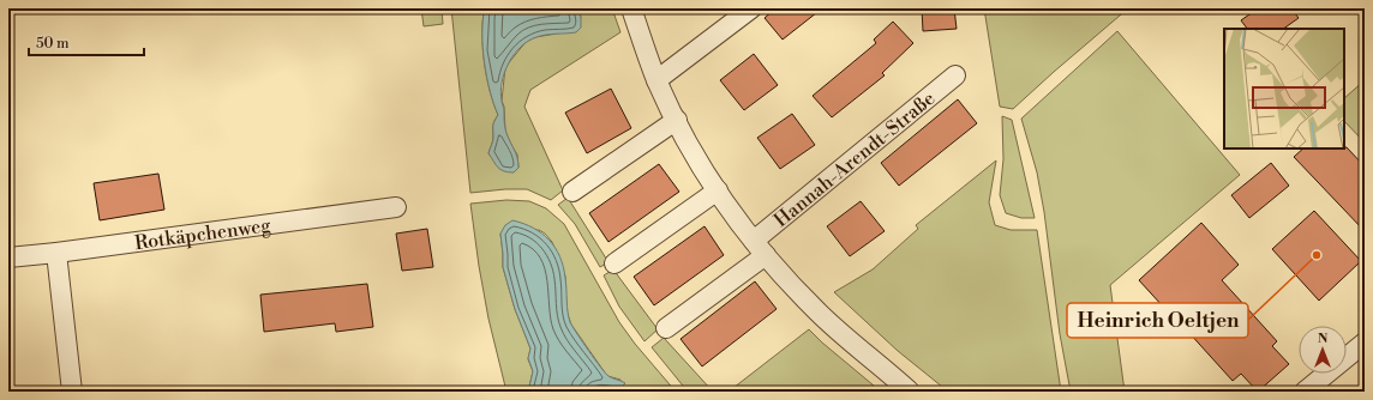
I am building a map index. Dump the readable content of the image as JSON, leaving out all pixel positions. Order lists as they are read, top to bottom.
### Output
{
  "streets": {
    "street": ["Hannah-Arendt-Straße", "Rotkäpchenweg"]
  },
  "places": ["Heinrich Oeltjen"],
  "scale_bar": "50 m",
  "north": "top"
}
